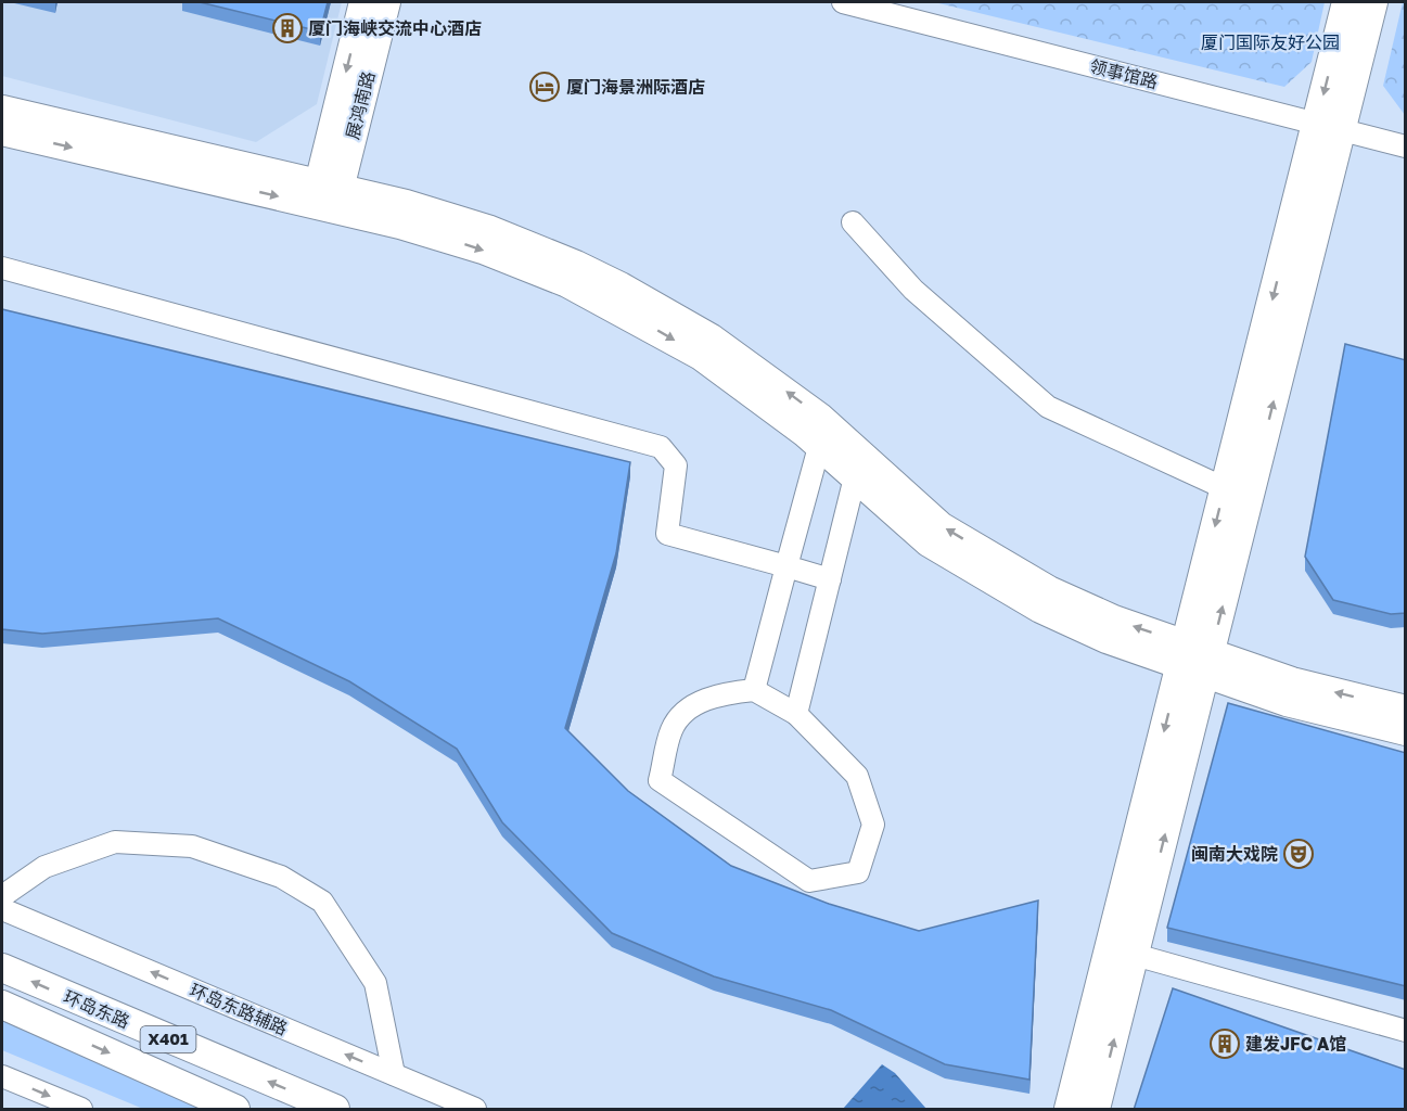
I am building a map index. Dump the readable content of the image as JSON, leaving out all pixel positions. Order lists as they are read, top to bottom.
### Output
{
  "streets": {
    "main road": ["展鸿南路", "环岛东路", "X401"],
    "street": ["领事馆路", "环岛东路辅路"]
  },
  "one_way": ["环岛东路辅路"],
  "parks": ["厦门国际友好公园"],
  "places": {
    "building": ["厦门海峡交流中心酒店", "建发JFC A馆"],
    "hotel": ["厦门海景洲际酒店"],
    "theatre": ["闽南大戏院"]
  }
}
